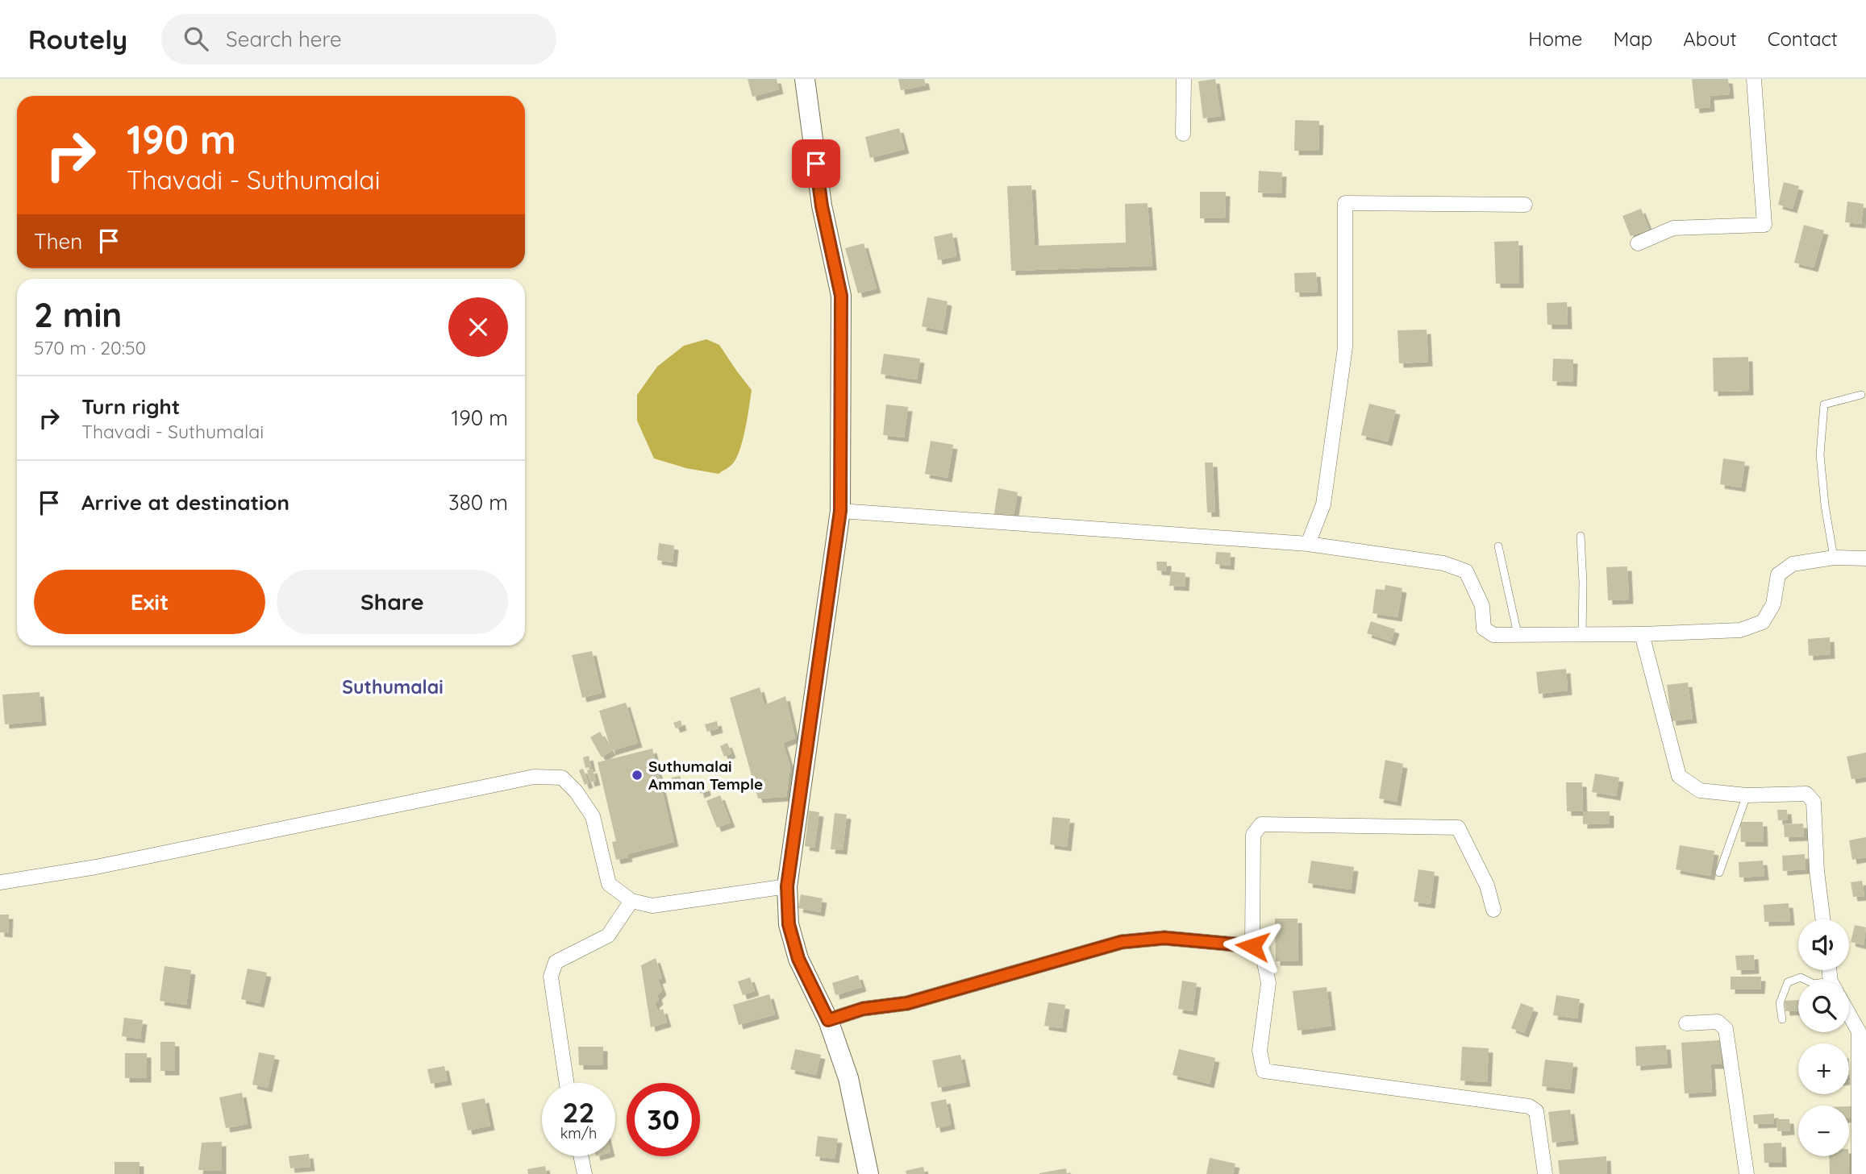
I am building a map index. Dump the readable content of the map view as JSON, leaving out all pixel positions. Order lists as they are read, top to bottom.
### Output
{
  "districts": ["Suthumalai"],
  "places": ["Suthumalai Amman Temple"],
  "page": {
    "header": "Routely",
    "search": "Search here",
    "nav": [
      "Home",
      "Map",
      "About",
      "Contact"
    ],
    "turn": ["190 m", "Thavadi - Suthumalai"],
    "then": "Then",
    "heading": ["2 min", "570 m · 20:50"],
    "list": [
      {
        "name": "Turn right",
        "note": "Thavadi - Suthumalai",
        "value": "190 m"
      },
      {
        "name": "Arrive at destination",
        "value": "380 m"
      }
    ],
    "buttons": ["Exit", "Share"],
    "map_buttons": ["+", "−"],
    "speed": "22 km/h",
    "limit": "30"
  }
}
